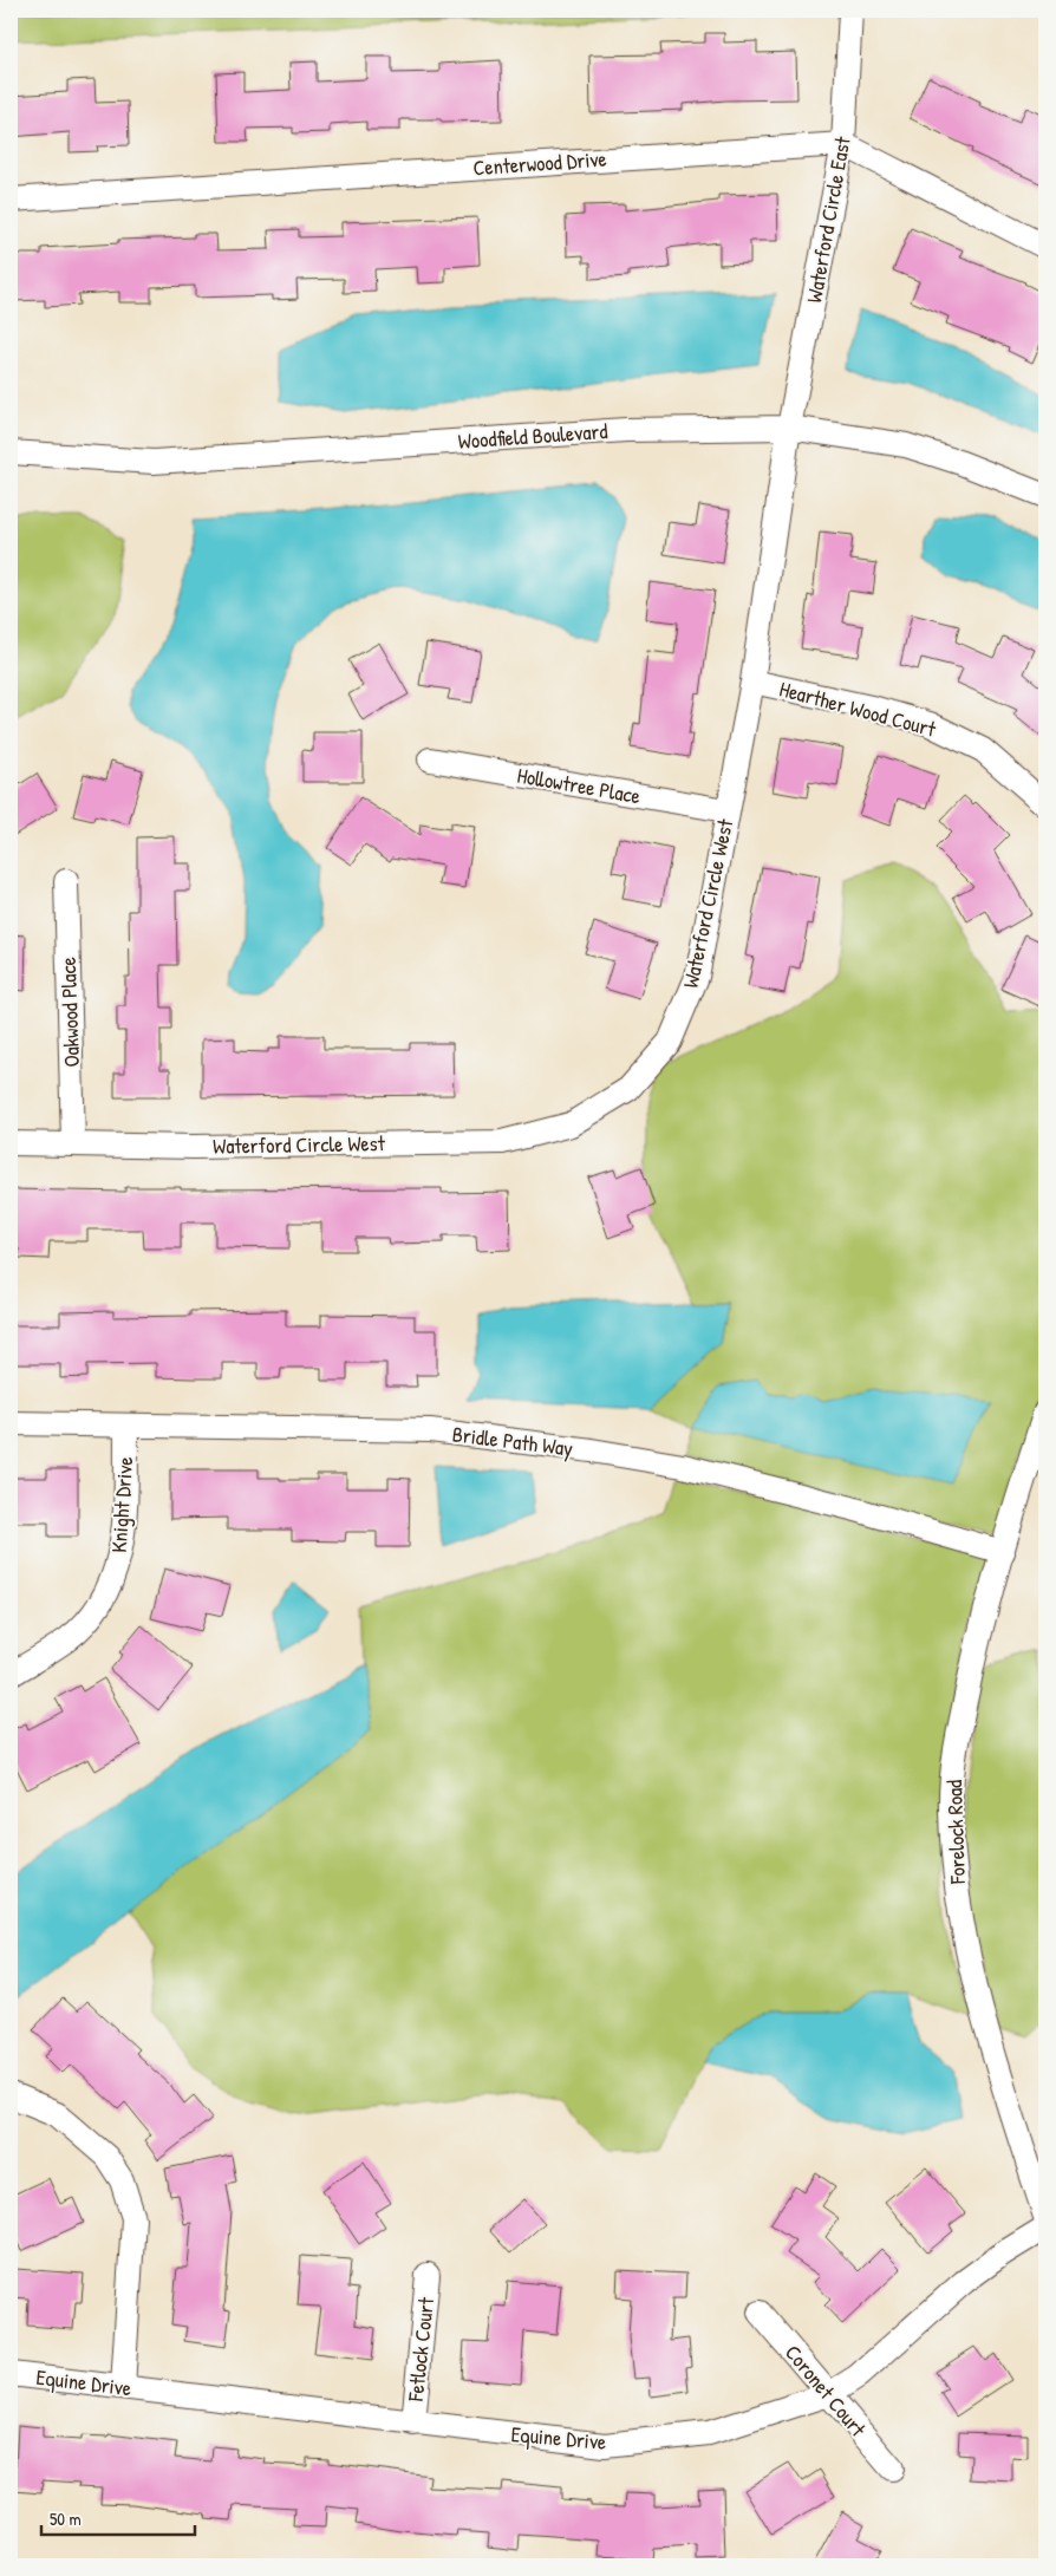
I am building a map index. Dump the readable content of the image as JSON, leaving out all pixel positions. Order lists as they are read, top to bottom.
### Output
{
  "streets": {
    "street": [
      "Centerwood Drive",
      "Waterford Circle East",
      "Woodfield Boulevard",
      "Hearther Wood Court",
      "Hollowtree Place",
      "Waterford Circle West",
      "Oakwood Place",
      "Bridle Path Way",
      "Knight Drive",
      "Forelock Road",
      "Fetlock Court",
      "Equine Drive",
      "Coronet Court"
    ]
  },
  "crossings": [
    ["Centerwood Drive", "Waterford Circle East"],
    ["Waterford Circle East", "Woodfield Boulevard"],
    ["Waterford Circle East", "Waterford Circle West"],
    ["Woodfield Boulevard", "Waterford Circle West"],
    ["Hearther Wood Court", "Waterford Circle West"],
    ["Hollowtree Place", "Waterford Circle West"],
    ["Waterford Circle West", "Oakwood Place"],
    ["Bridle Path Way", "Knight Drive"],
    ["Bridle Path Way", "Forelock Road"],
    ["Fetlock Court", "Equine Drive"],
    ["Equine Drive", "Coronet Court"]
  ],
  "scale_bar": "50 m"
}
